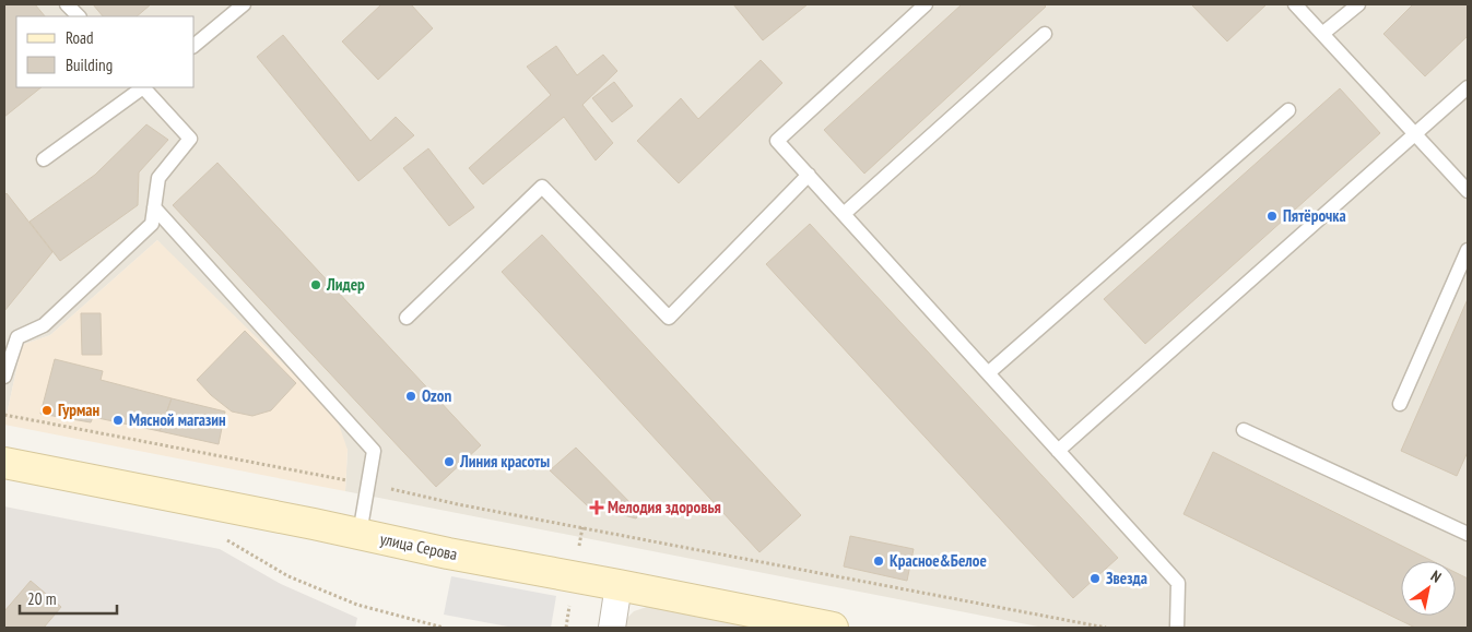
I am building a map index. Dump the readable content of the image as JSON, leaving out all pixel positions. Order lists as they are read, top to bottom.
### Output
{
  "streets": {
    "main road": ["улица Серова"]
  },
  "places": {
    "other": [
      "Пятёрочка",
      "Лидер",
      "Ozon",
      "Гурман",
      "Мясной магазин",
      "Линия красоты",
      "Красное&Белое",
      "Звезда"
    ],
    "health": ["Мелодия здоровья"]
  },
  "legend": ["Road", "Building"],
  "scale_bar": "20 m",
  "north": "top right"
}
